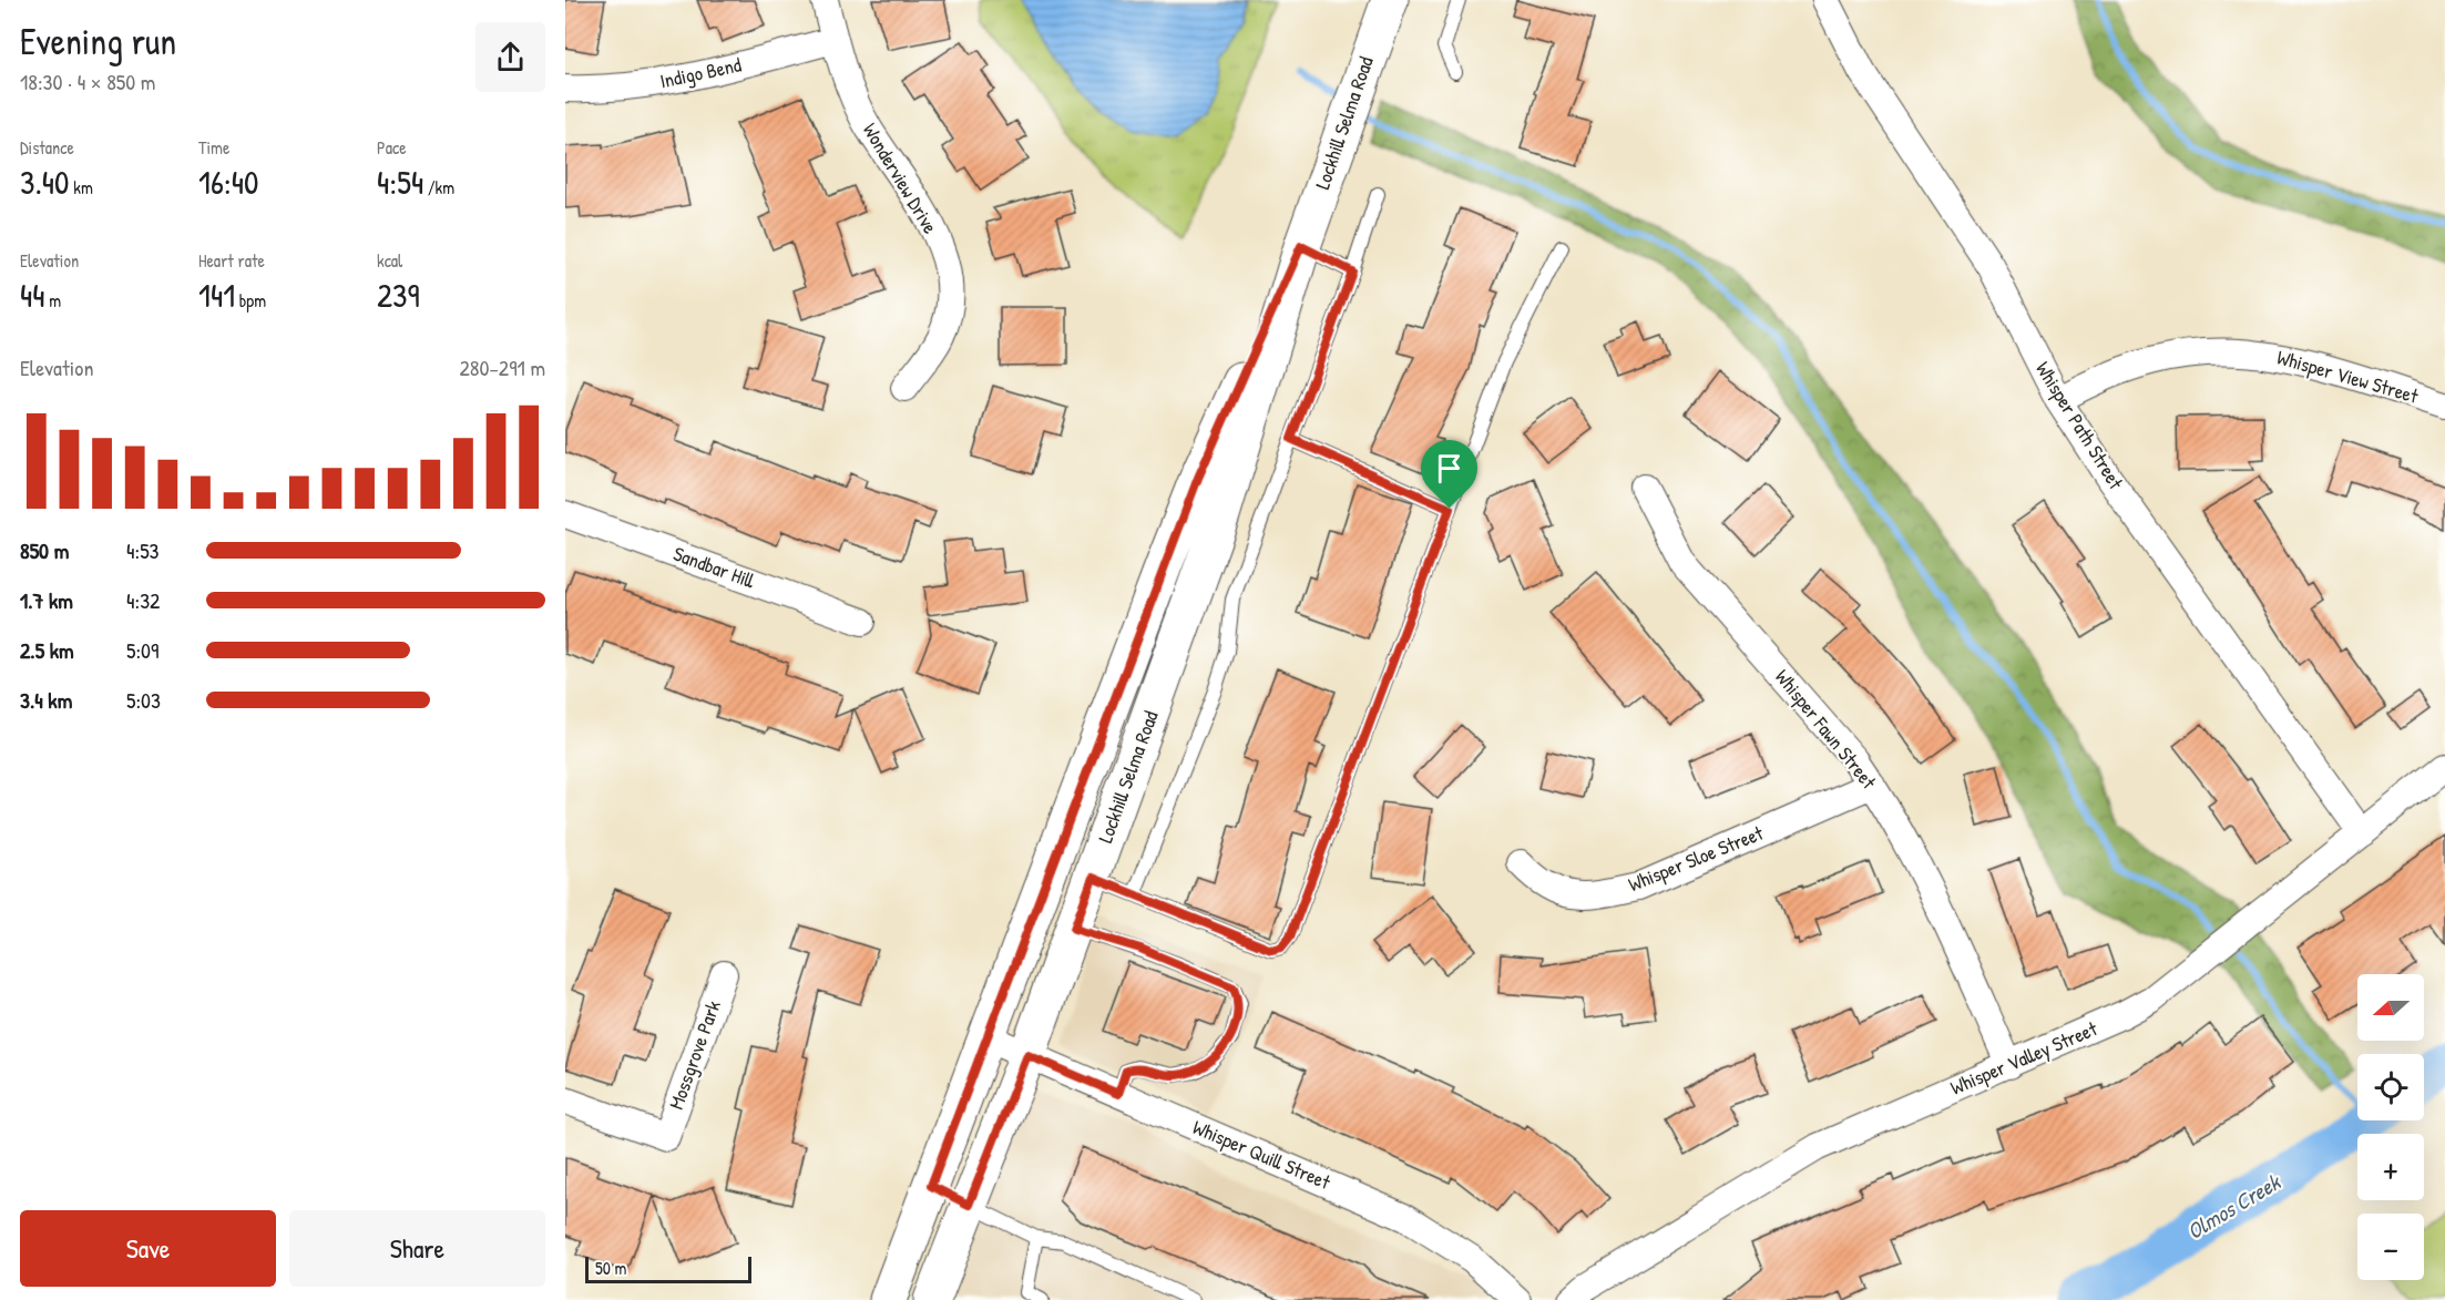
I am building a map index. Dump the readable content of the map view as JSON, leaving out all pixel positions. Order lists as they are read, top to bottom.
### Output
{
  "streets": {
    "main road": ["Lockhill Selma Road"],
    "street": [
      "Indigo Bend",
      "Wonderview Drive",
      "Whisper View Street",
      "Whisper Path Street",
      "Sandbar Hill",
      "Whisper Fawn Street",
      "Whisper Sloe Street",
      "Mossgrove Park",
      "Whisper Valley Street",
      "Whisper Quill Street"
    ]
  },
  "crossings": [
    ["Indigo Bend", "Wonderview Drive"],
    ["Lockhill Selma Road", "Whisper Quill Street"],
    ["Whisper View Street", "Whisper Path Street"],
    ["Whisper Path Street", "Whisper Valley Street"],
    ["Whisper Fawn Street", "Whisper Sloe Street"],
    ["Whisper Fawn Street", "Whisper Valley Street"]
  ],
  "water": ["Olmos Creek"],
  "scale_bar": "50 m",
  "north": "left",
  "page": {
    "heading": ["Evening run", "18:30 · 4 × 850 m"],
    "stats": [
      ["Distance", "3.40 km"],
      ["Time", "16:40"],
      ["Pace", "4:54 /km"],
      ["Elevation", "44 m"],
      ["Heart rate", "141 bpm"],
      ["kcal", "239"]
    ],
    "chart": ["Elevation", "280–291 m"],
    "list": [
      {
        "name": "850 m",
        "note": "4:53"
      },
      {
        "name": "1.7 km",
        "note": "4:32"
      },
      {
        "name": "2.5 km",
        "note": "5:09"
      },
      {
        "name": "3.4 km",
        "note": "5:03"
      }
    ],
    "map_buttons": ["+", "−"],
    "buttons": ["Save", "Share"],
    "scale": "50 m"
  }
}
